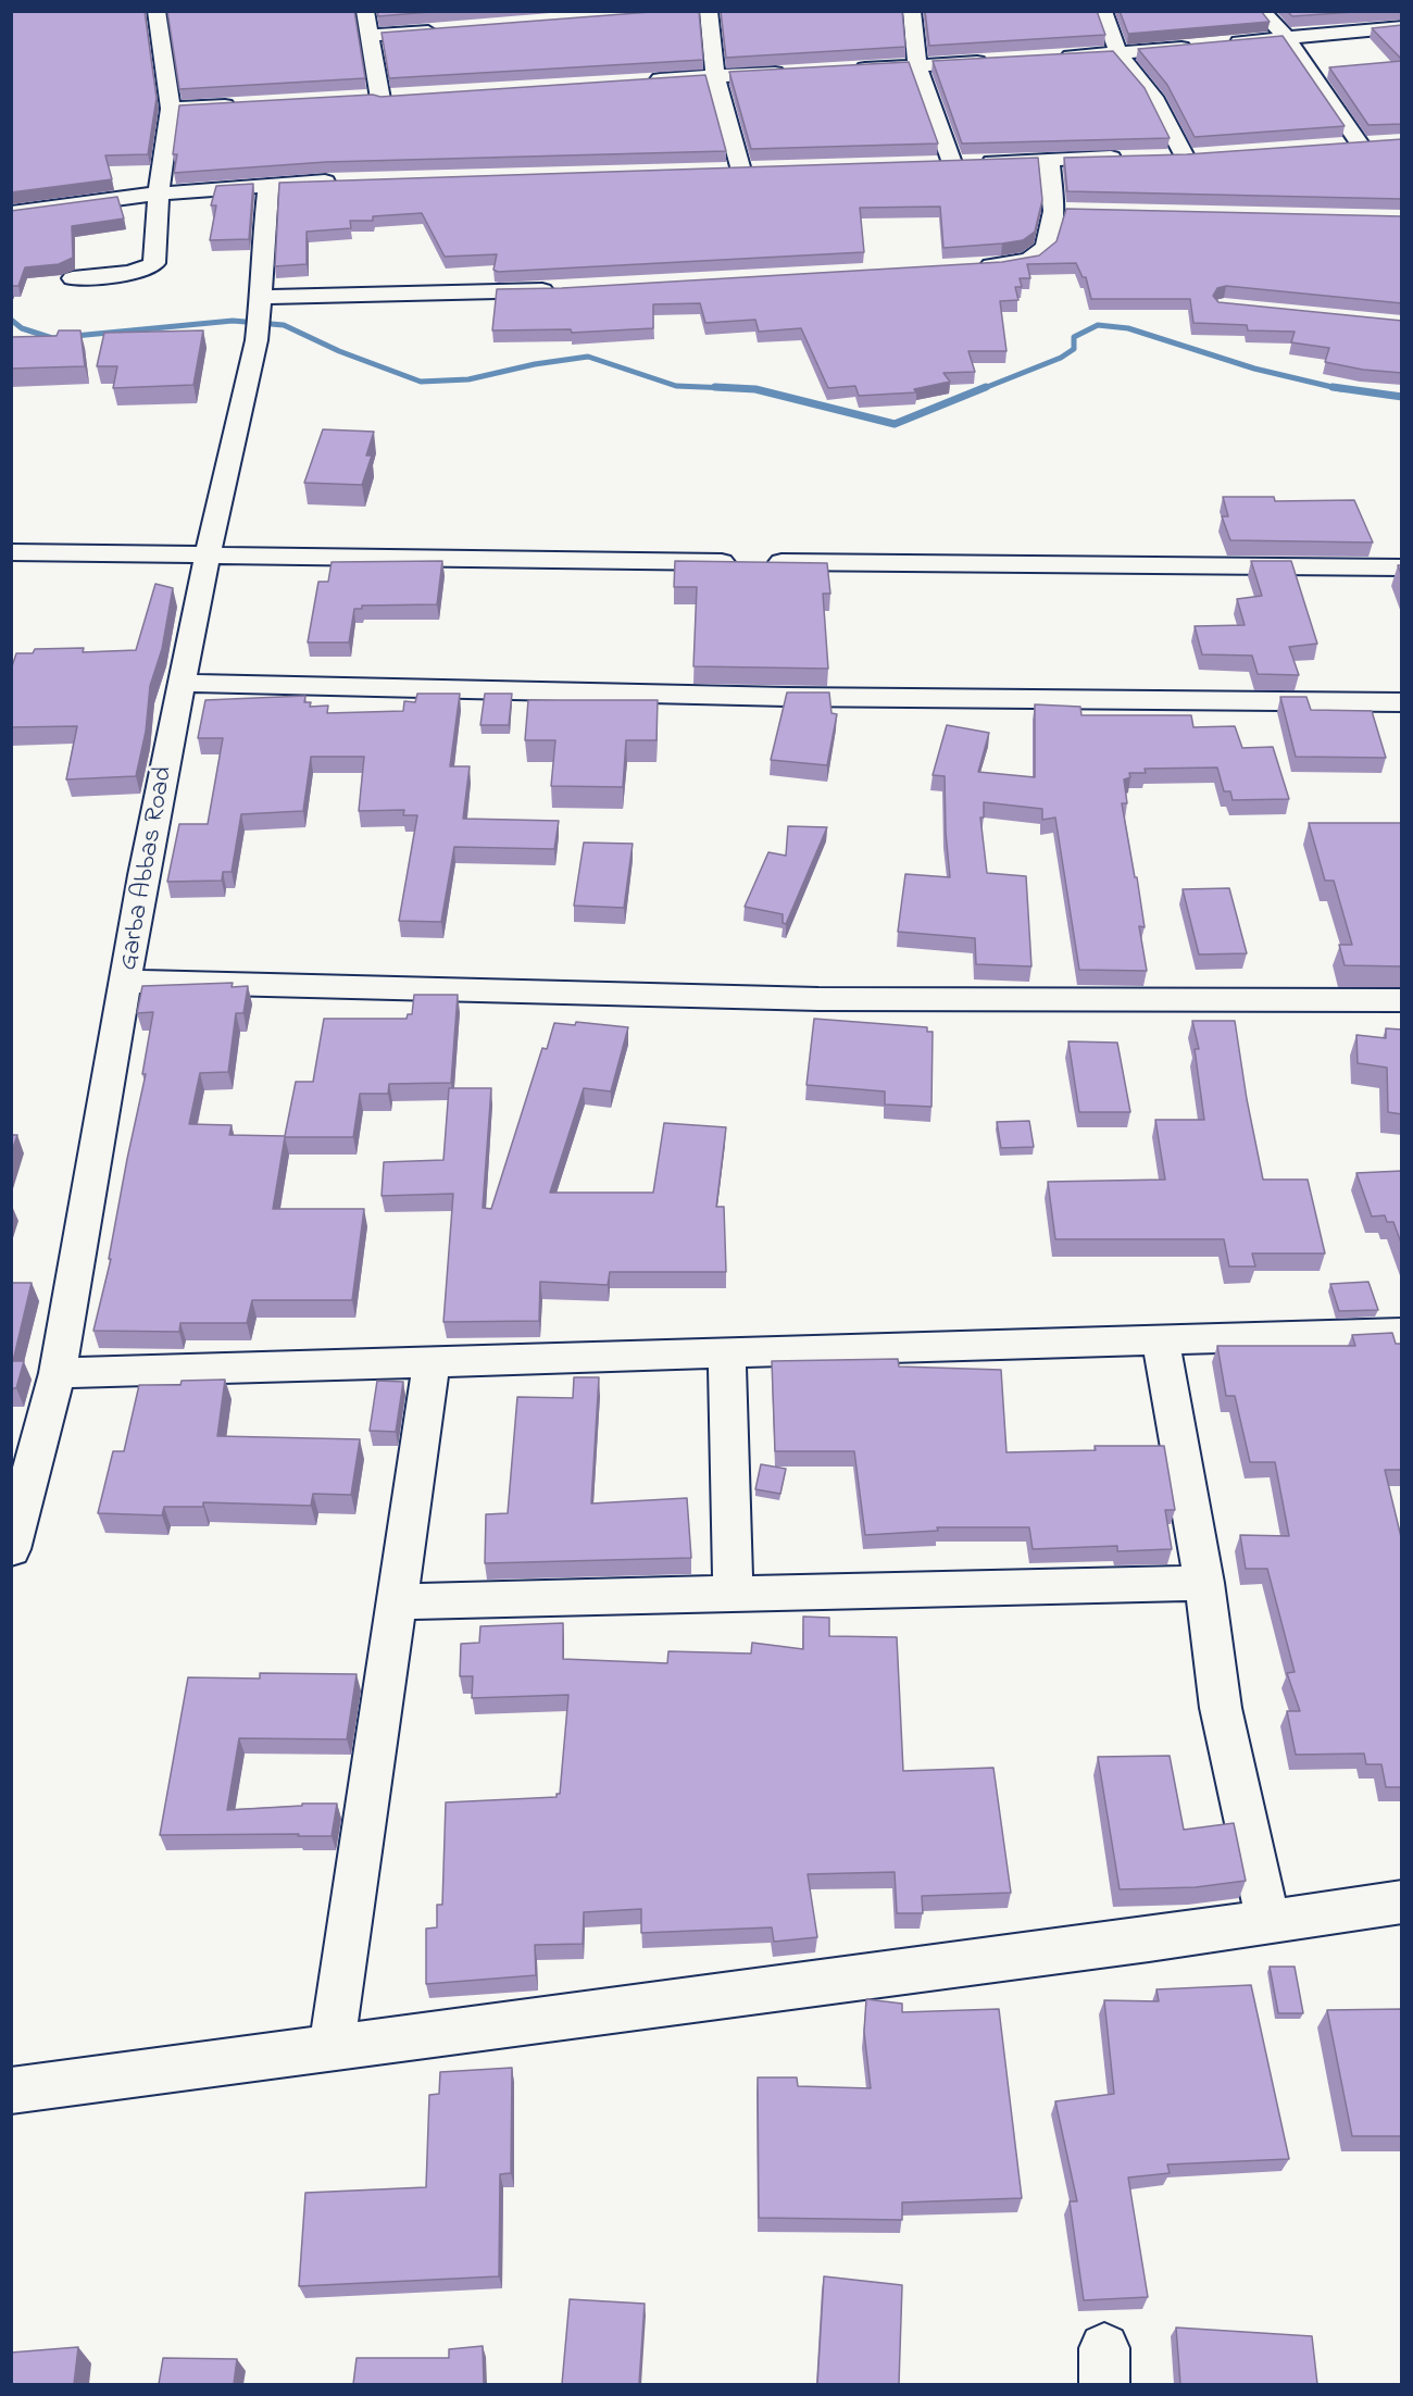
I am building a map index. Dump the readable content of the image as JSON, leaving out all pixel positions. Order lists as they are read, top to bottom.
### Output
{
  "streets": {
    "street": ["Garba Abbas Road"]
  }
}
